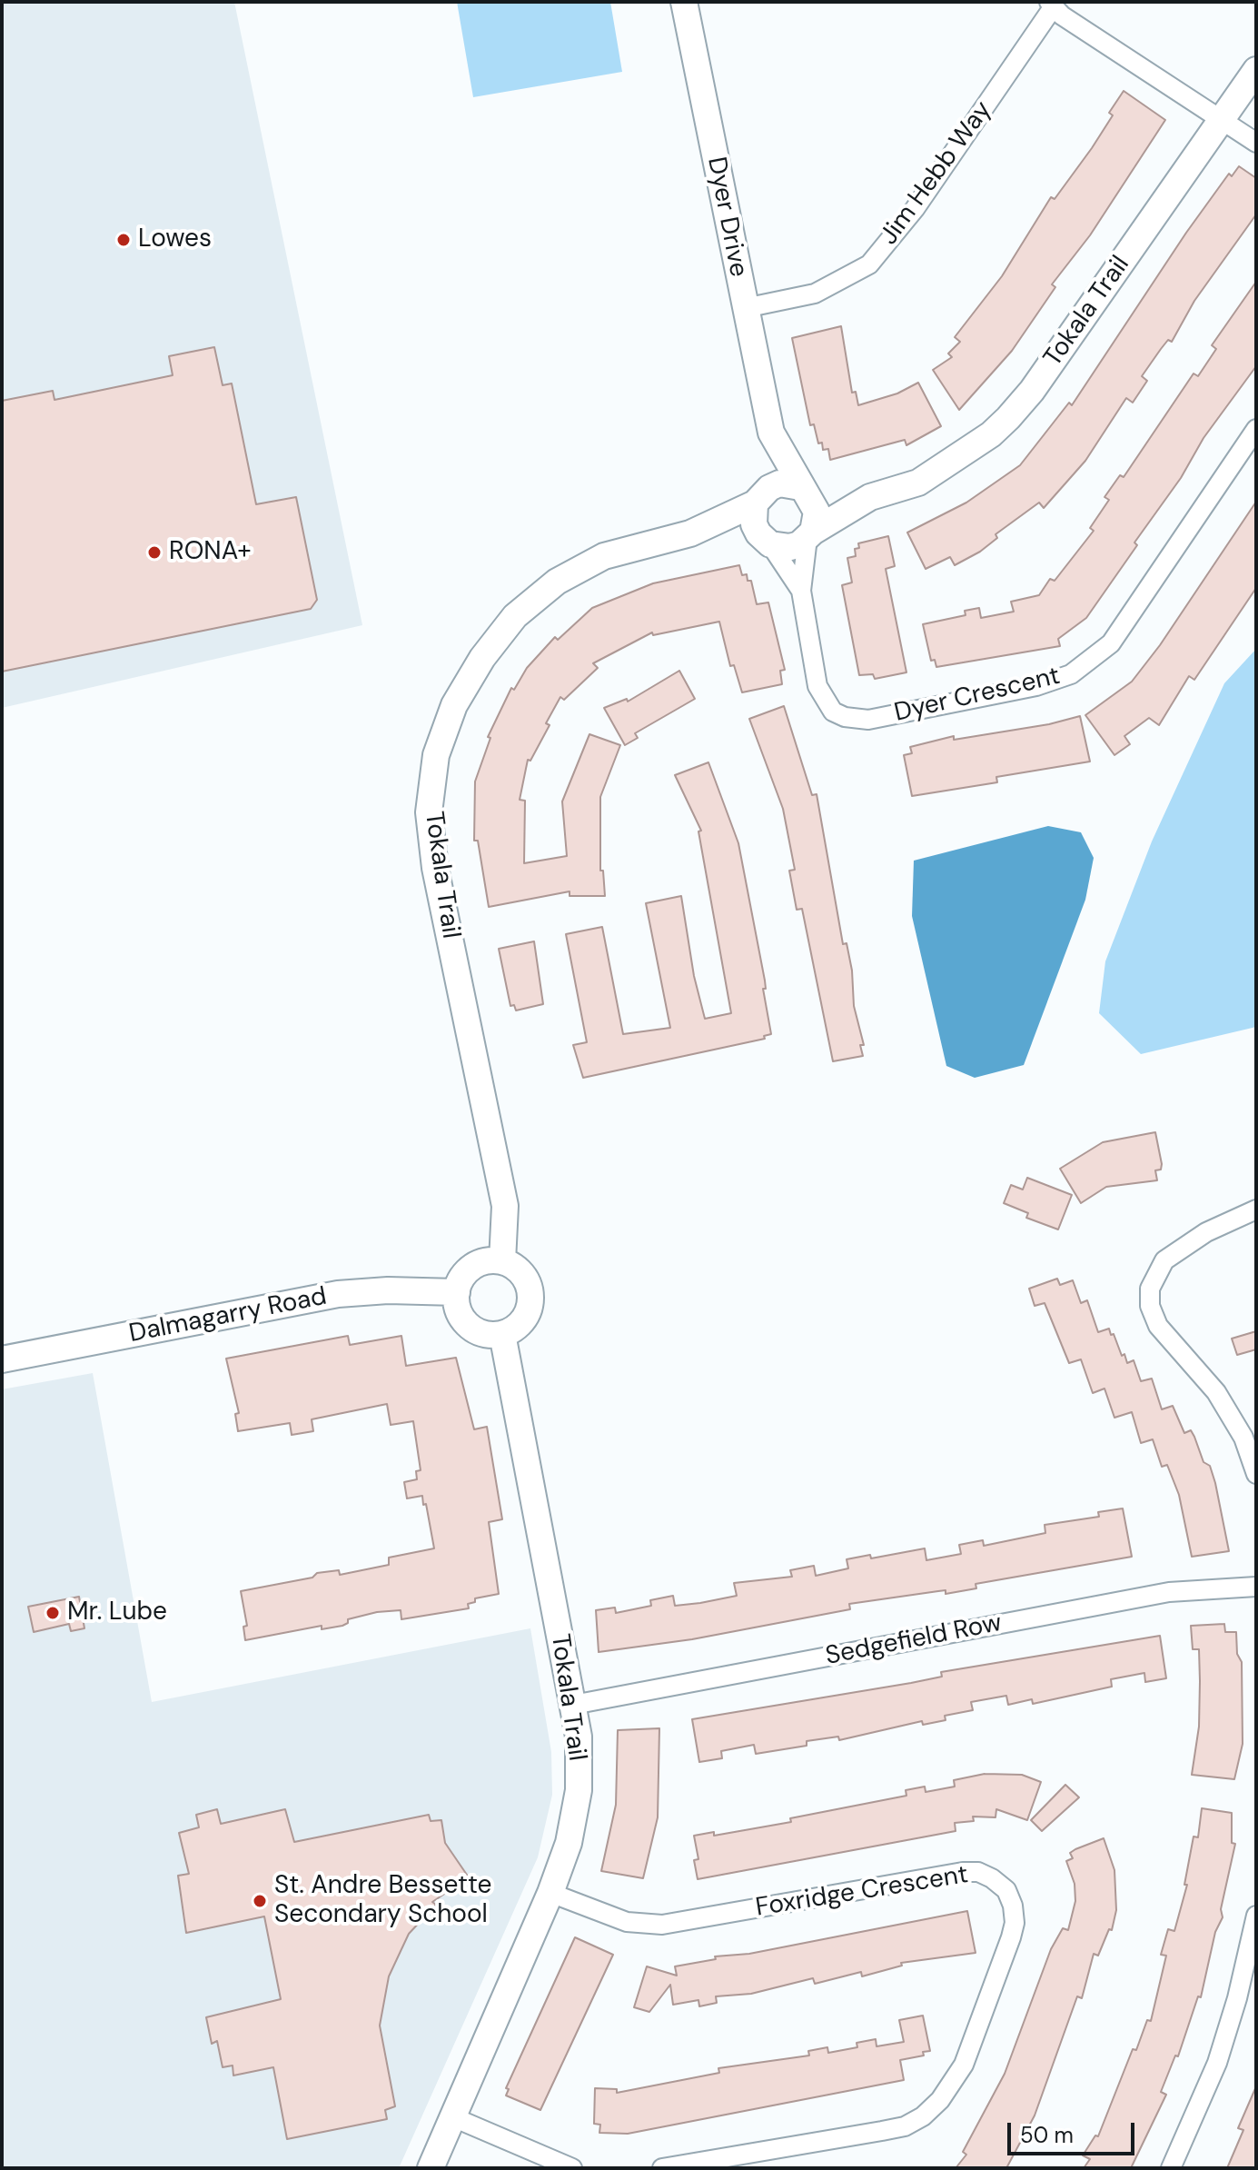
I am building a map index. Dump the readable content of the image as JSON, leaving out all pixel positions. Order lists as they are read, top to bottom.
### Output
{
  "streets": {
    "street": [
      "Jim Hebb Way",
      "Dyer Drive",
      "Tokala Trail",
      "Dyer Crescent",
      "Dalmagarry Road",
      "Sedgefield Row",
      "Foxridge Crescent"
    ]
  },
  "crossings": [
    ["Jim Hebb Way", "Dyer Drive"],
    ["Dyer Drive", "Tokala Trail"],
    ["Dyer Drive", "Dyer Crescent"],
    ["Tokala Trail", "Dyer Crescent"],
    ["Tokala Trail", "Dalmagarry Road"],
    ["Tokala Trail", "Sedgefield Row"],
    ["Tokala Trail", "Foxridge Crescent"]
  ],
  "places": [
    "Lowes",
    "RONA+",
    "Mr. Lube",
    "St. Andre Bessette Secondary School"
  ],
  "scale_bar": "50 m"
}
